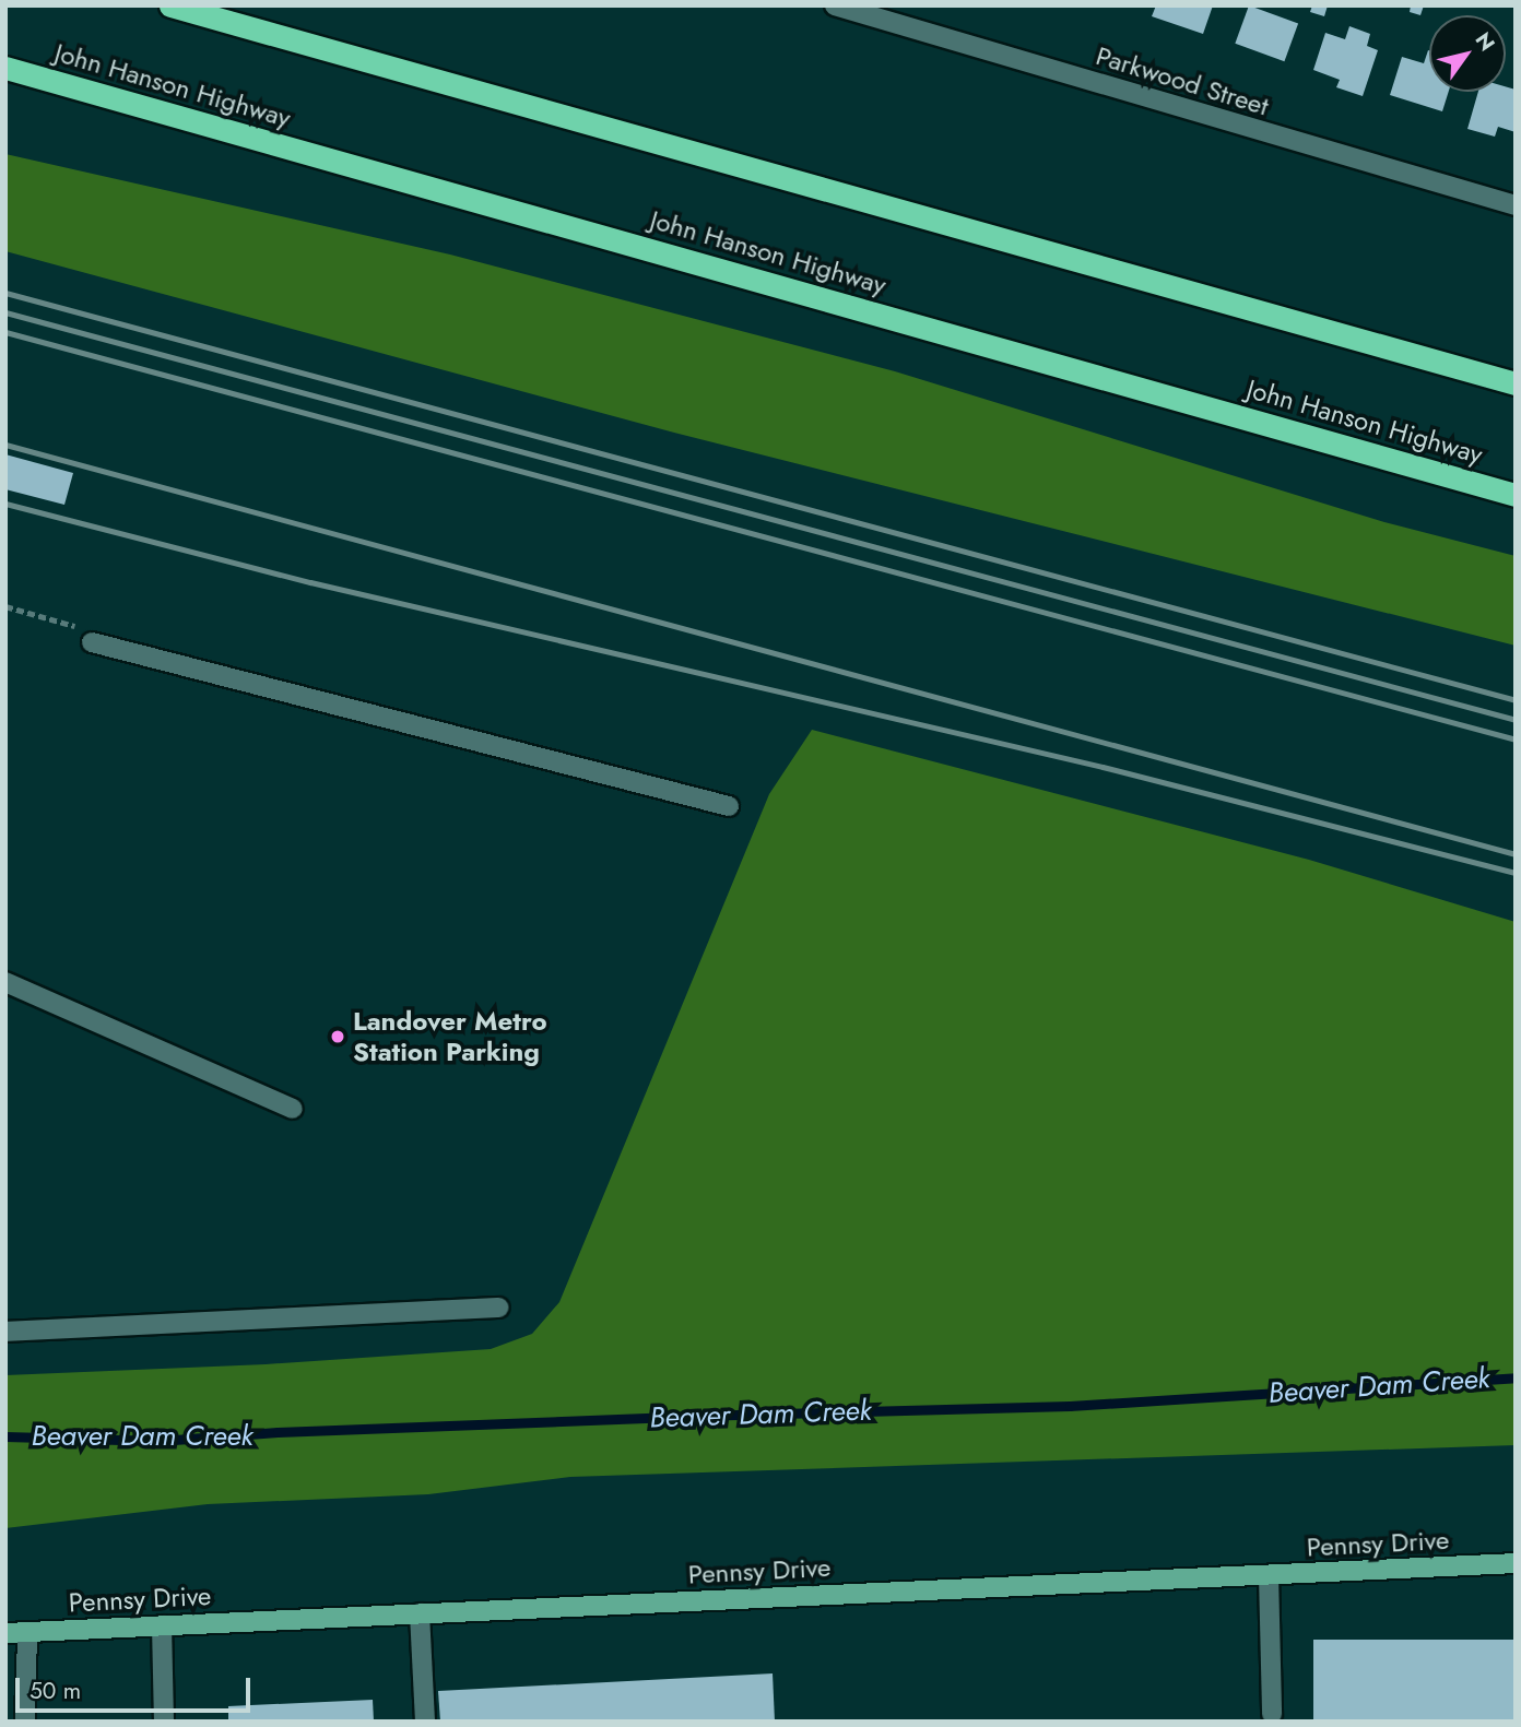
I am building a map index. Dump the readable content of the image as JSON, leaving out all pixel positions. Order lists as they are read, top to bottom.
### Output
{
  "streets": {
    "highway": ["John Hanson Highway"],
    "main road": ["Pennsy Drive"],
    "street": ["Parkwood Street"]
  },
  "water": ["Beaver Dam Creek"],
  "places": ["Landover Metro Station Parking"],
  "scale_bar": "50 m",
  "north": "top right"
}
